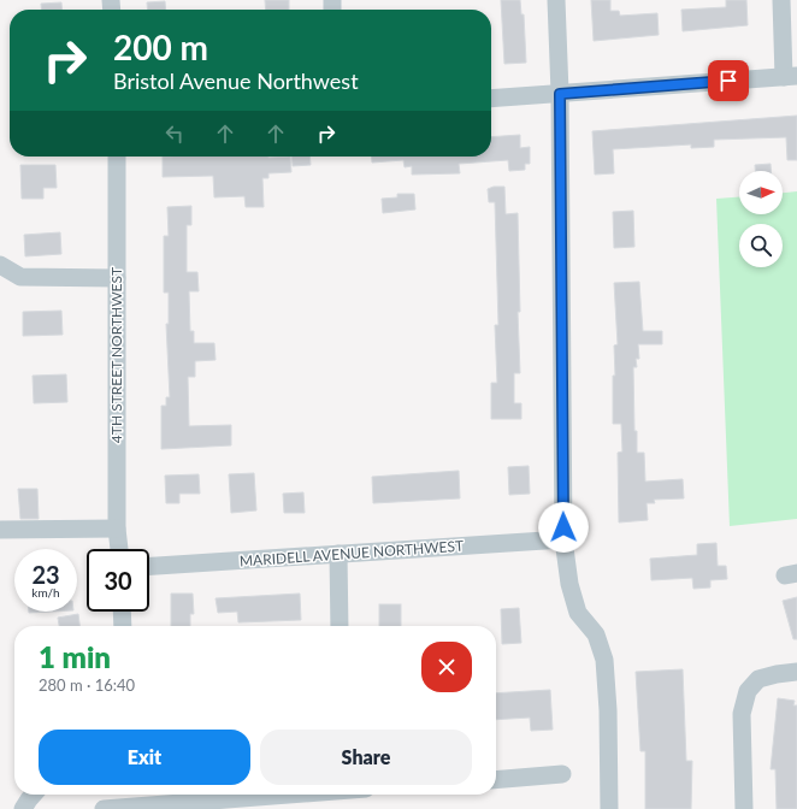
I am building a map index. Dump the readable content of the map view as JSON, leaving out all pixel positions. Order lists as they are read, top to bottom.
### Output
{
  "streets": {
    "street": ["4TH STREET NORTHWEST", "MARIDELL AVENUE NORTHWEST"]
  },
  "north": "right",
  "page": {
    "turn": ["200 m", "Bristol Avenue Northwest"],
    "speed": "23 km/h",
    "limit": "30",
    "heading": ["1 min", "280 m · 16:40"],
    "buttons": ["Exit", "Share"]
  }
}
